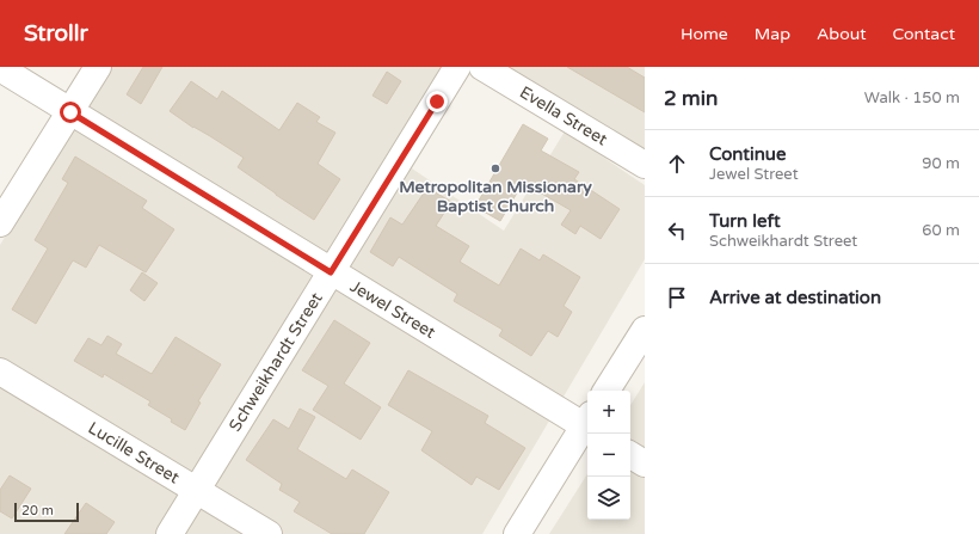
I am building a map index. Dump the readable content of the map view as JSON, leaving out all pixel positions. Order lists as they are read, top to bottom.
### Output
{
  "streets": {
    "street": [
      "Evella Street",
      "Jewel Street",
      "Schweikhardt Street",
      "Lucille Street"
    ]
  },
  "crossings": [
    ["Jewel Street", "Schweikhardt Street"],
    ["Schweikhardt Street", "Lucille Street"]
  ],
  "places": ["Metropolitan Missionary Baptist Church"],
  "scale_bar": "20 m",
  "page": {
    "header": "Strollr",
    "nav": [
      "Home",
      "Map",
      "About",
      "Contact"
    ],
    "heading": ["2 min", "Walk · 150 m"],
    "list": [
      ["Continue", "Jewel Street", "90 m"],
      ["Turn left", "Schweikhardt Street", "60 m"],
      "Arrive at destination"
    ],
    "map_buttons": ["+", "−"],
    "scale": "20 m"
  }
}
